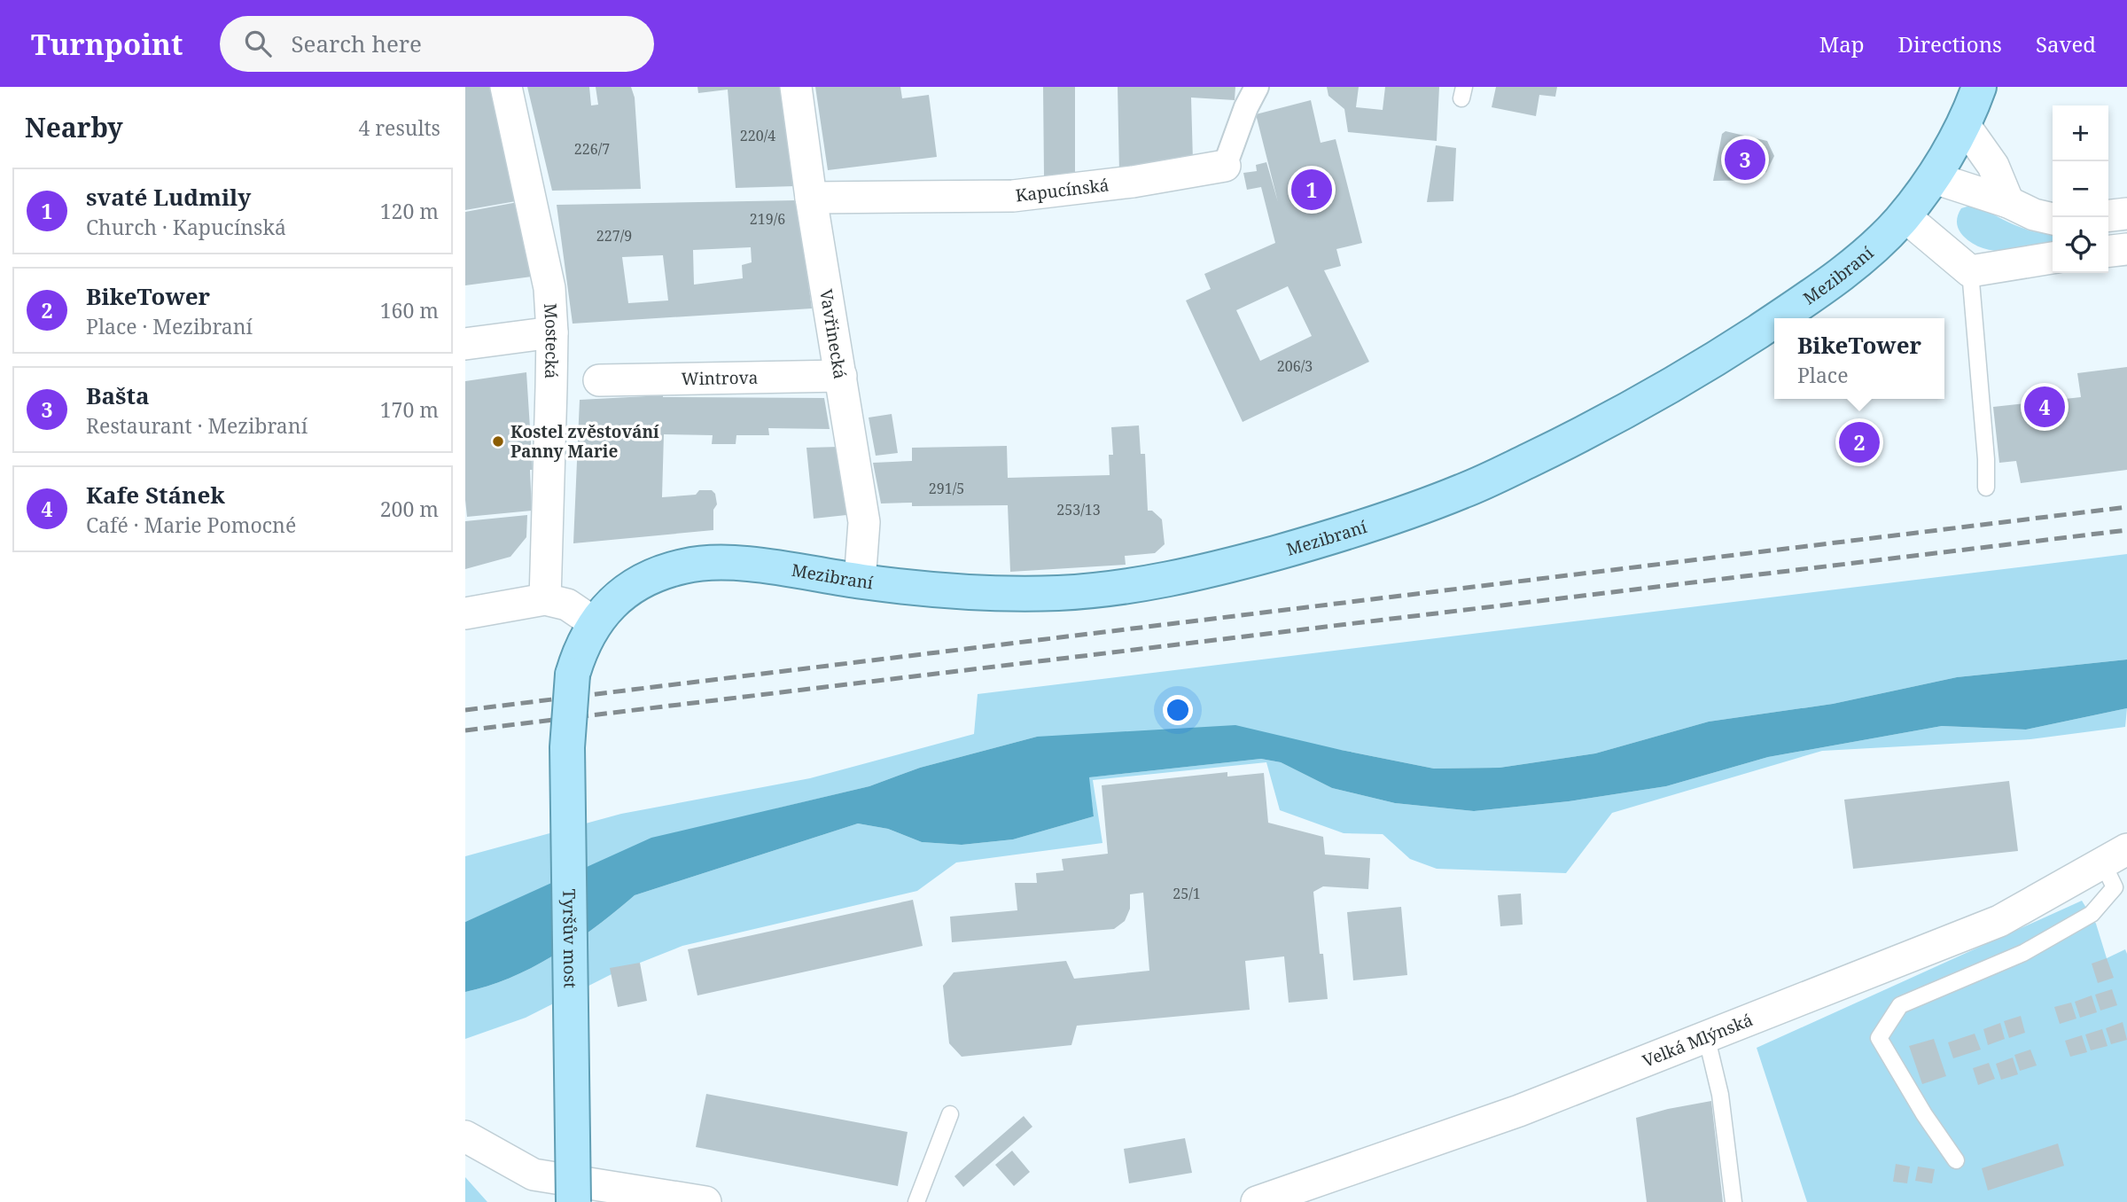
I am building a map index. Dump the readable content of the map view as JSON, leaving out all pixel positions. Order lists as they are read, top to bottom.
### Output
{
  "streets": {
    "main road": ["Mezibraní", "Tyršův most"],
    "street": [
      "Kapucínská",
      "Vavřinecká",
      "Mostecká",
      "Wintrova",
      "Velká Mlýnská"
    ]
  },
  "crossings": [
    ["Kapucínská", "Vavřinecká"],
    ["Mezibraní", "Vavřinecká"],
    ["Mezibraní", "Tyršův most"],
    ["Vavřinecká", "Wintrova"]
  ],
  "places": ["Kostel zvěstování Panny Marie"],
  "house_numbers": [
    "220/4",
    "226/7",
    "219/6",
    "227/9",
    "206/3",
    "291/5",
    "253/13",
    "25/1"
  ],
  "page": {
    "header": "Turnpoint",
    "search": "Search here",
    "nav": ["Map", "Directions", "Saved"],
    "heading": ["Nearby", "4 results"],
    "map_buttons": ["+", "−"],
    "pins": [
      "3",
      "1",
      "4",
      "2"
    ],
    "list": [
      {
        "mark": "1",
        "name": "svaté Ludmily",
        "note": "Church · Kapucínská",
        "value": "120 m"
      },
      {
        "mark": "2",
        "name": "BikeTower",
        "note": "Place · Mezibraní",
        "value": "160 m"
      },
      {
        "mark": "3",
        "name": "Bašta",
        "note": "Restaurant · Mezibraní",
        "value": "170 m"
      },
      {
        "mark": "4",
        "name": "Kafe Stánek",
        "note": "Café · Marie Pomocné",
        "value": "200 m"
      }
    ],
    "popup": ["BikeTower", "Place"]
  }
}
